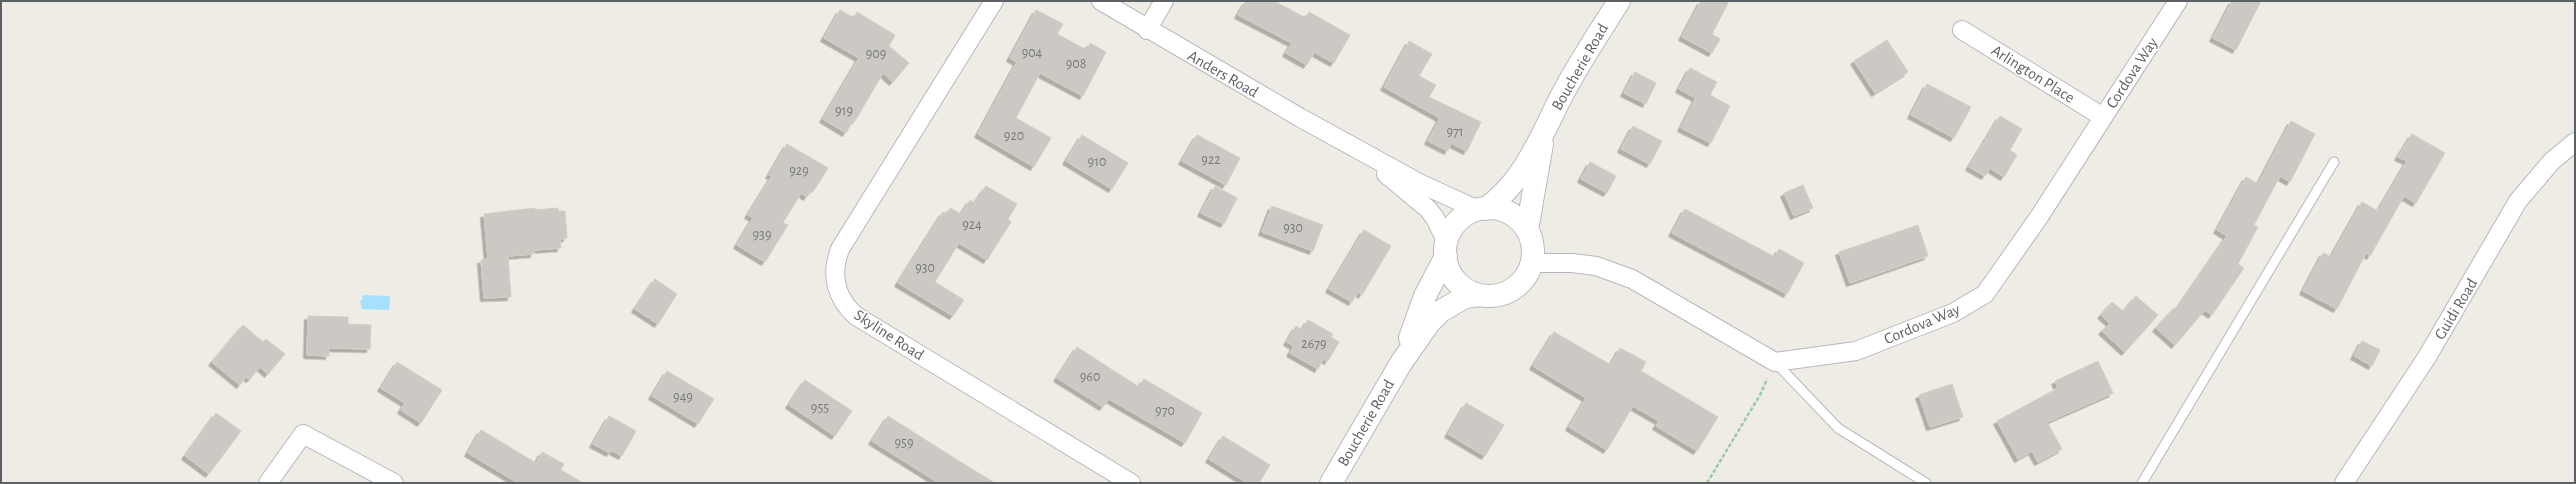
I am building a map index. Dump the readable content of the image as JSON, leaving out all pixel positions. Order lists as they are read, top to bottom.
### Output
{
  "streets": {
    "main road": ["Boucherie Road"],
    "street": [
      "Cordova Way",
      "Anders Road",
      "Arlington Place",
      "Guidi Road",
      "Skyline Road"
    ]
  },
  "crossings": [
    ["Boucherie Road", "Anders Road"],
    ["Cordova Way", "Arlington Place"]
  ],
  "house_numbers": [
    "904",
    "909",
    "908",
    "919",
    "971",
    "920",
    "922",
    "910",
    "929",
    "924",
    "930",
    "939",
    "930",
    "2679",
    "960",
    "949",
    "955",
    "970",
    "959"
  ]
}
